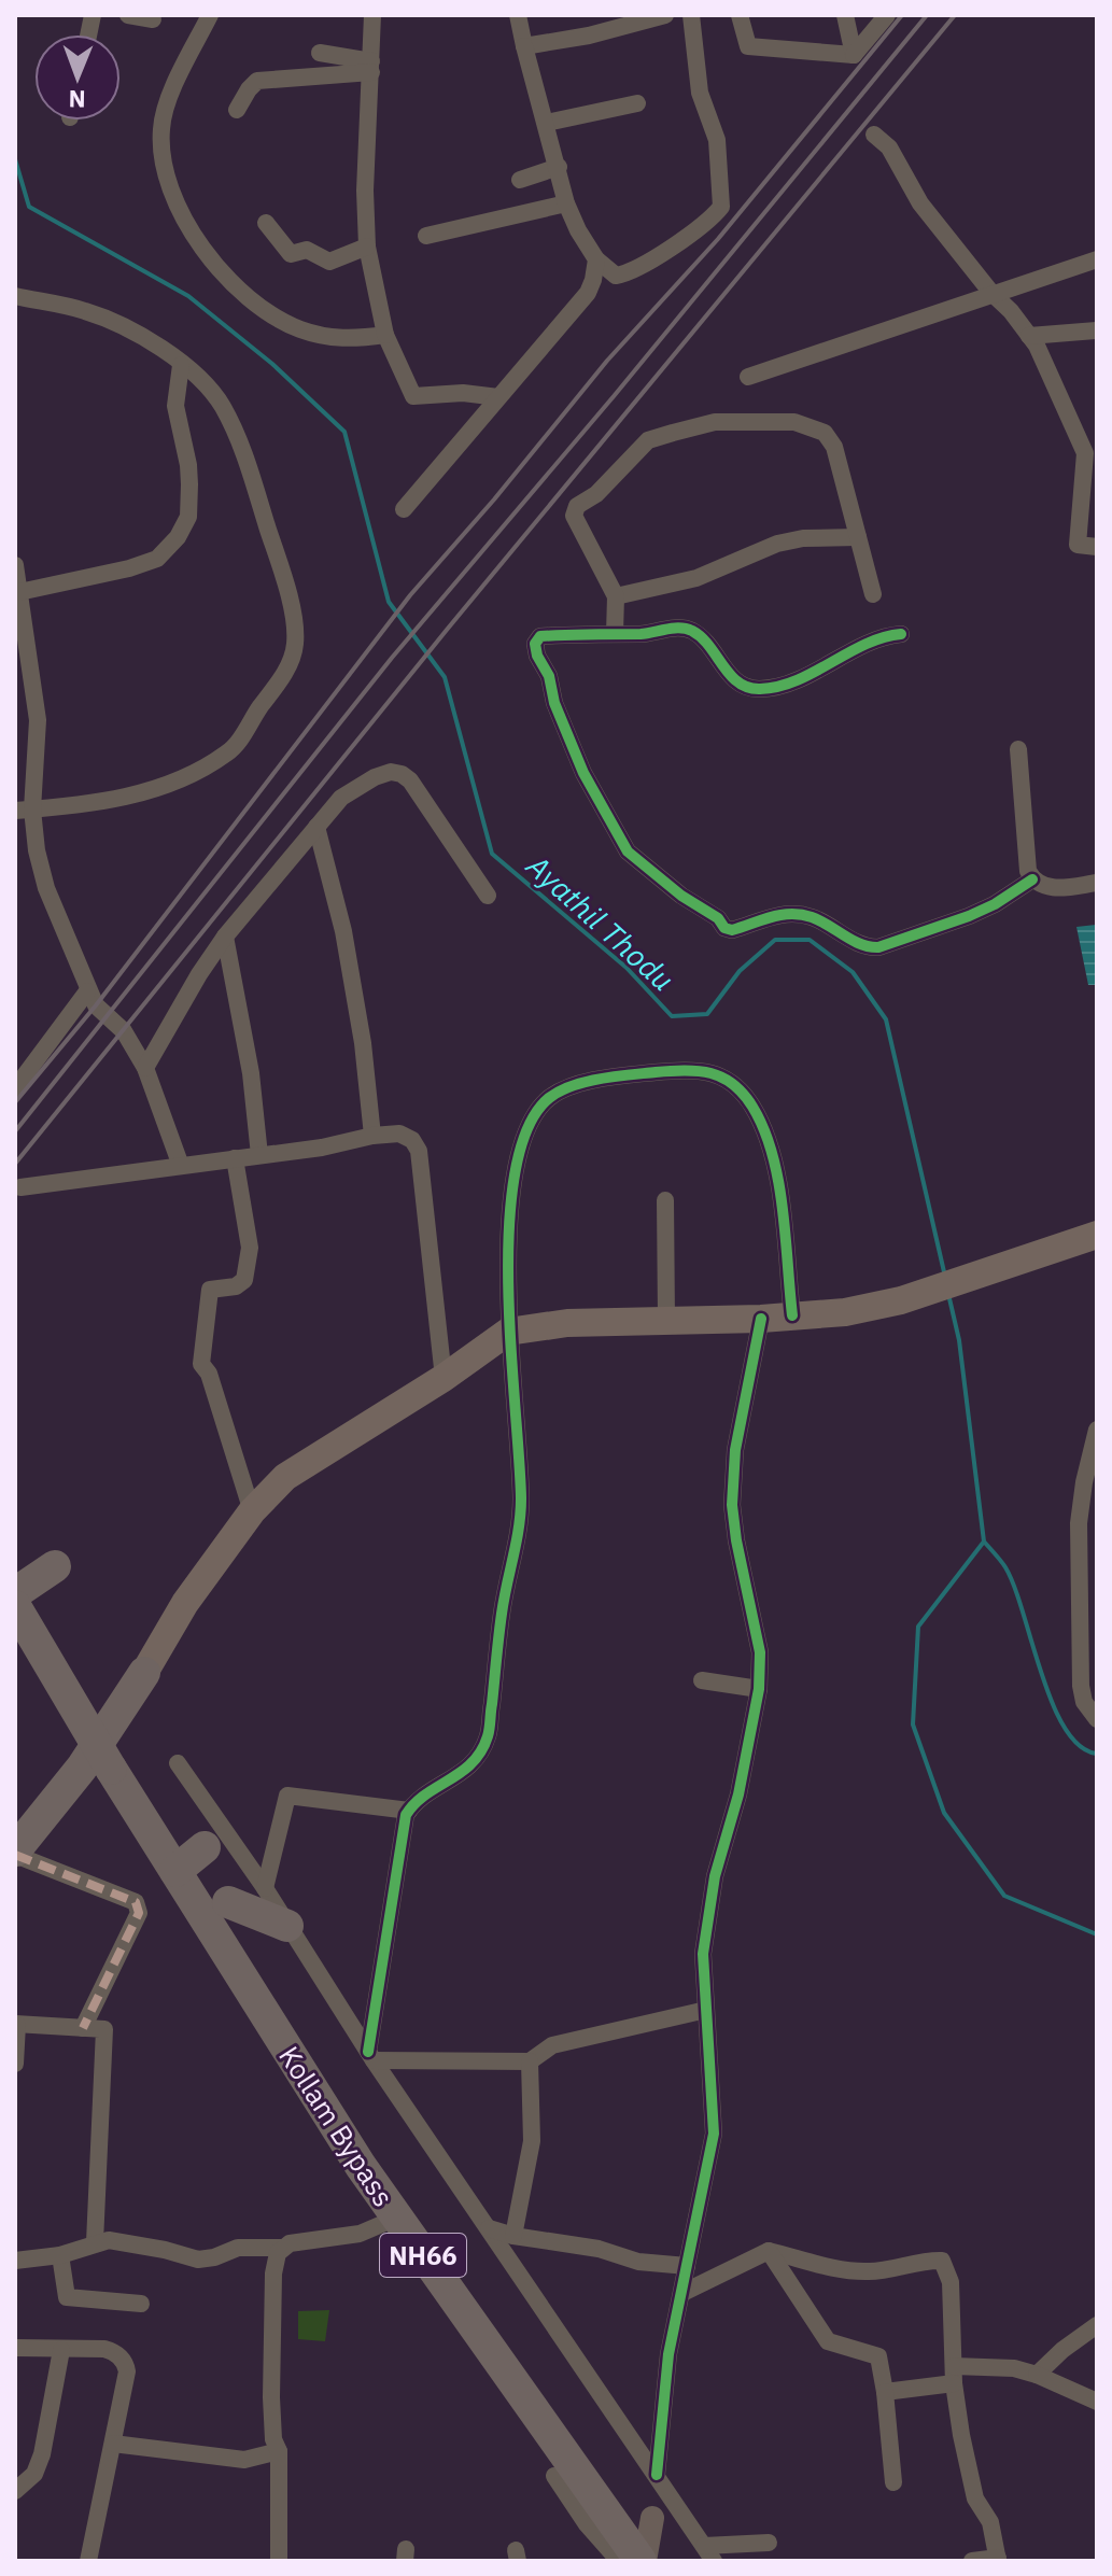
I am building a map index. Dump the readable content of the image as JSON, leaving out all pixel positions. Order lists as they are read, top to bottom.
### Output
{
  "streets": {
    "highway": ["Kollam Bypass", "NH66"]
  },
  "crossings": [
    ["Kollam Bypass", "NH66"]
  ],
  "water": ["Ayathil Thodu"],
  "north": "bottom"
}
